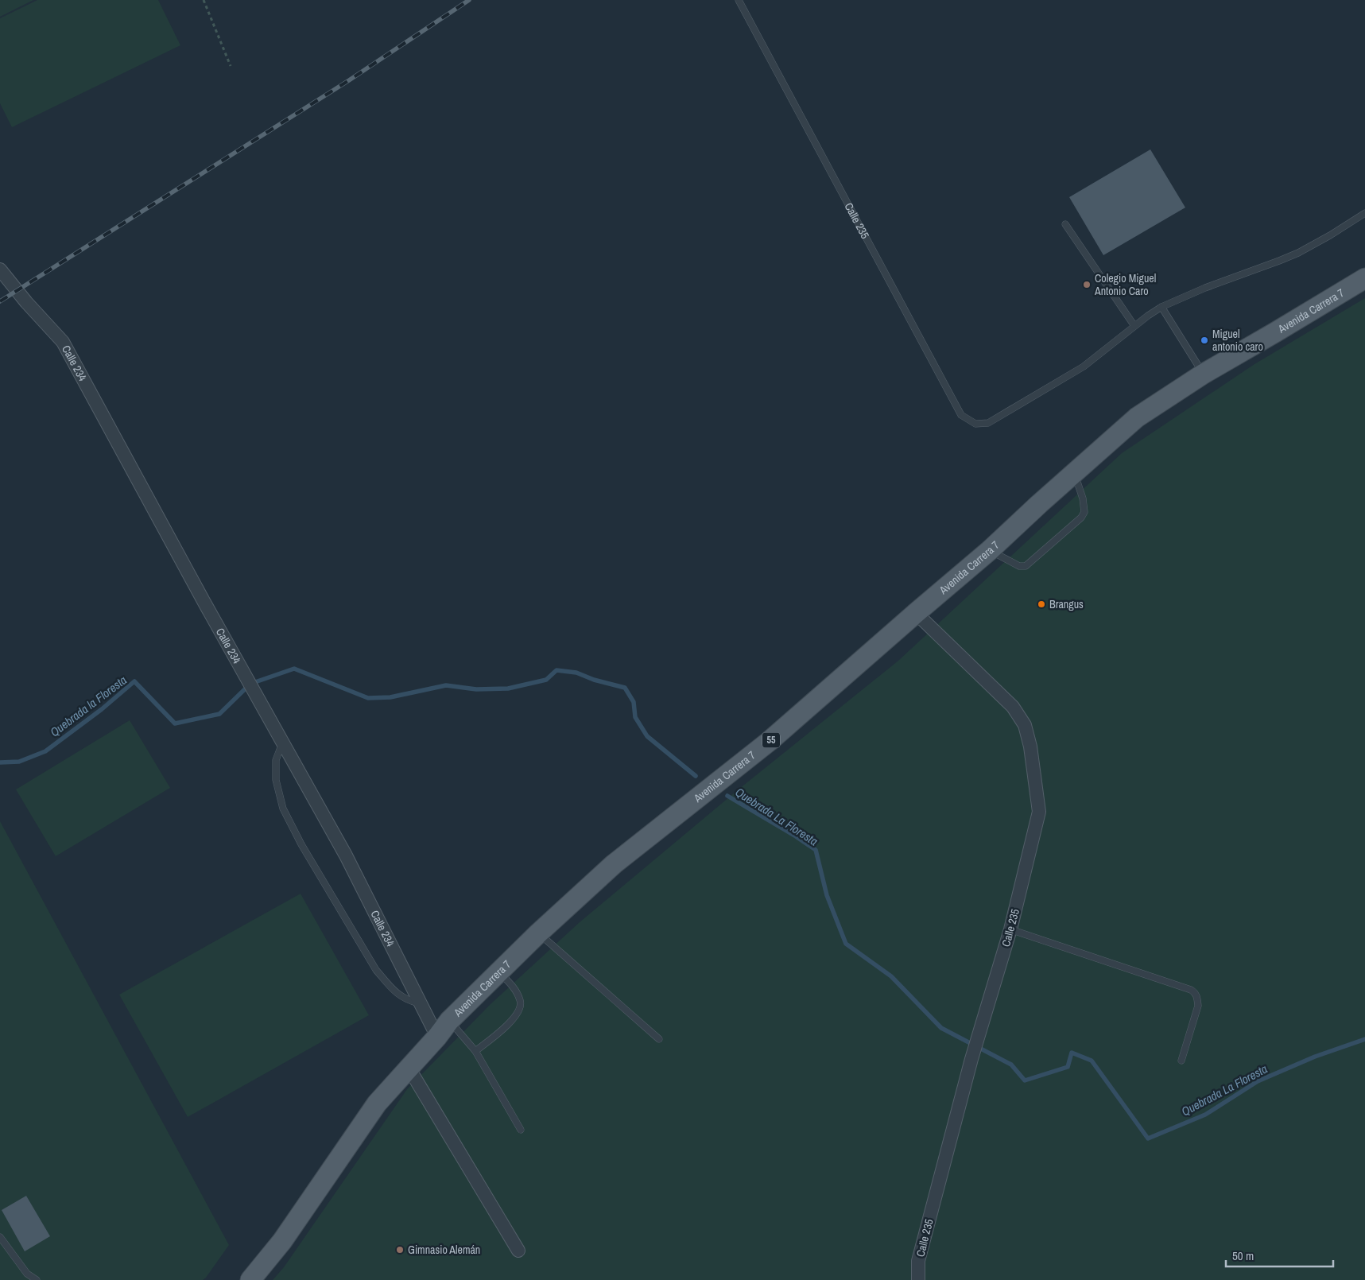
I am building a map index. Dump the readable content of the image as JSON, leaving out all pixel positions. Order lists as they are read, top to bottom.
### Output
{
  "streets": {
    "main road": ["Avenida Carrera 7", "55"],
    "street": ["Calle 235", "Calle 234"]
  },
  "crossings": [
    ["Calle 235", "Avenida Carrera 7"],
    ["Avenida Carrera 7", "Calle 234"]
  ],
  "water": ["Quebrada la Floresta", "Quebrada La Floresta"],
  "places": [
    "Colegio Miguel Antonio Caro",
    "Miguel antonio caro",
    "Brangus",
    "Gimnasio Alemán"
  ],
  "scale_bar": "50 m"
}
